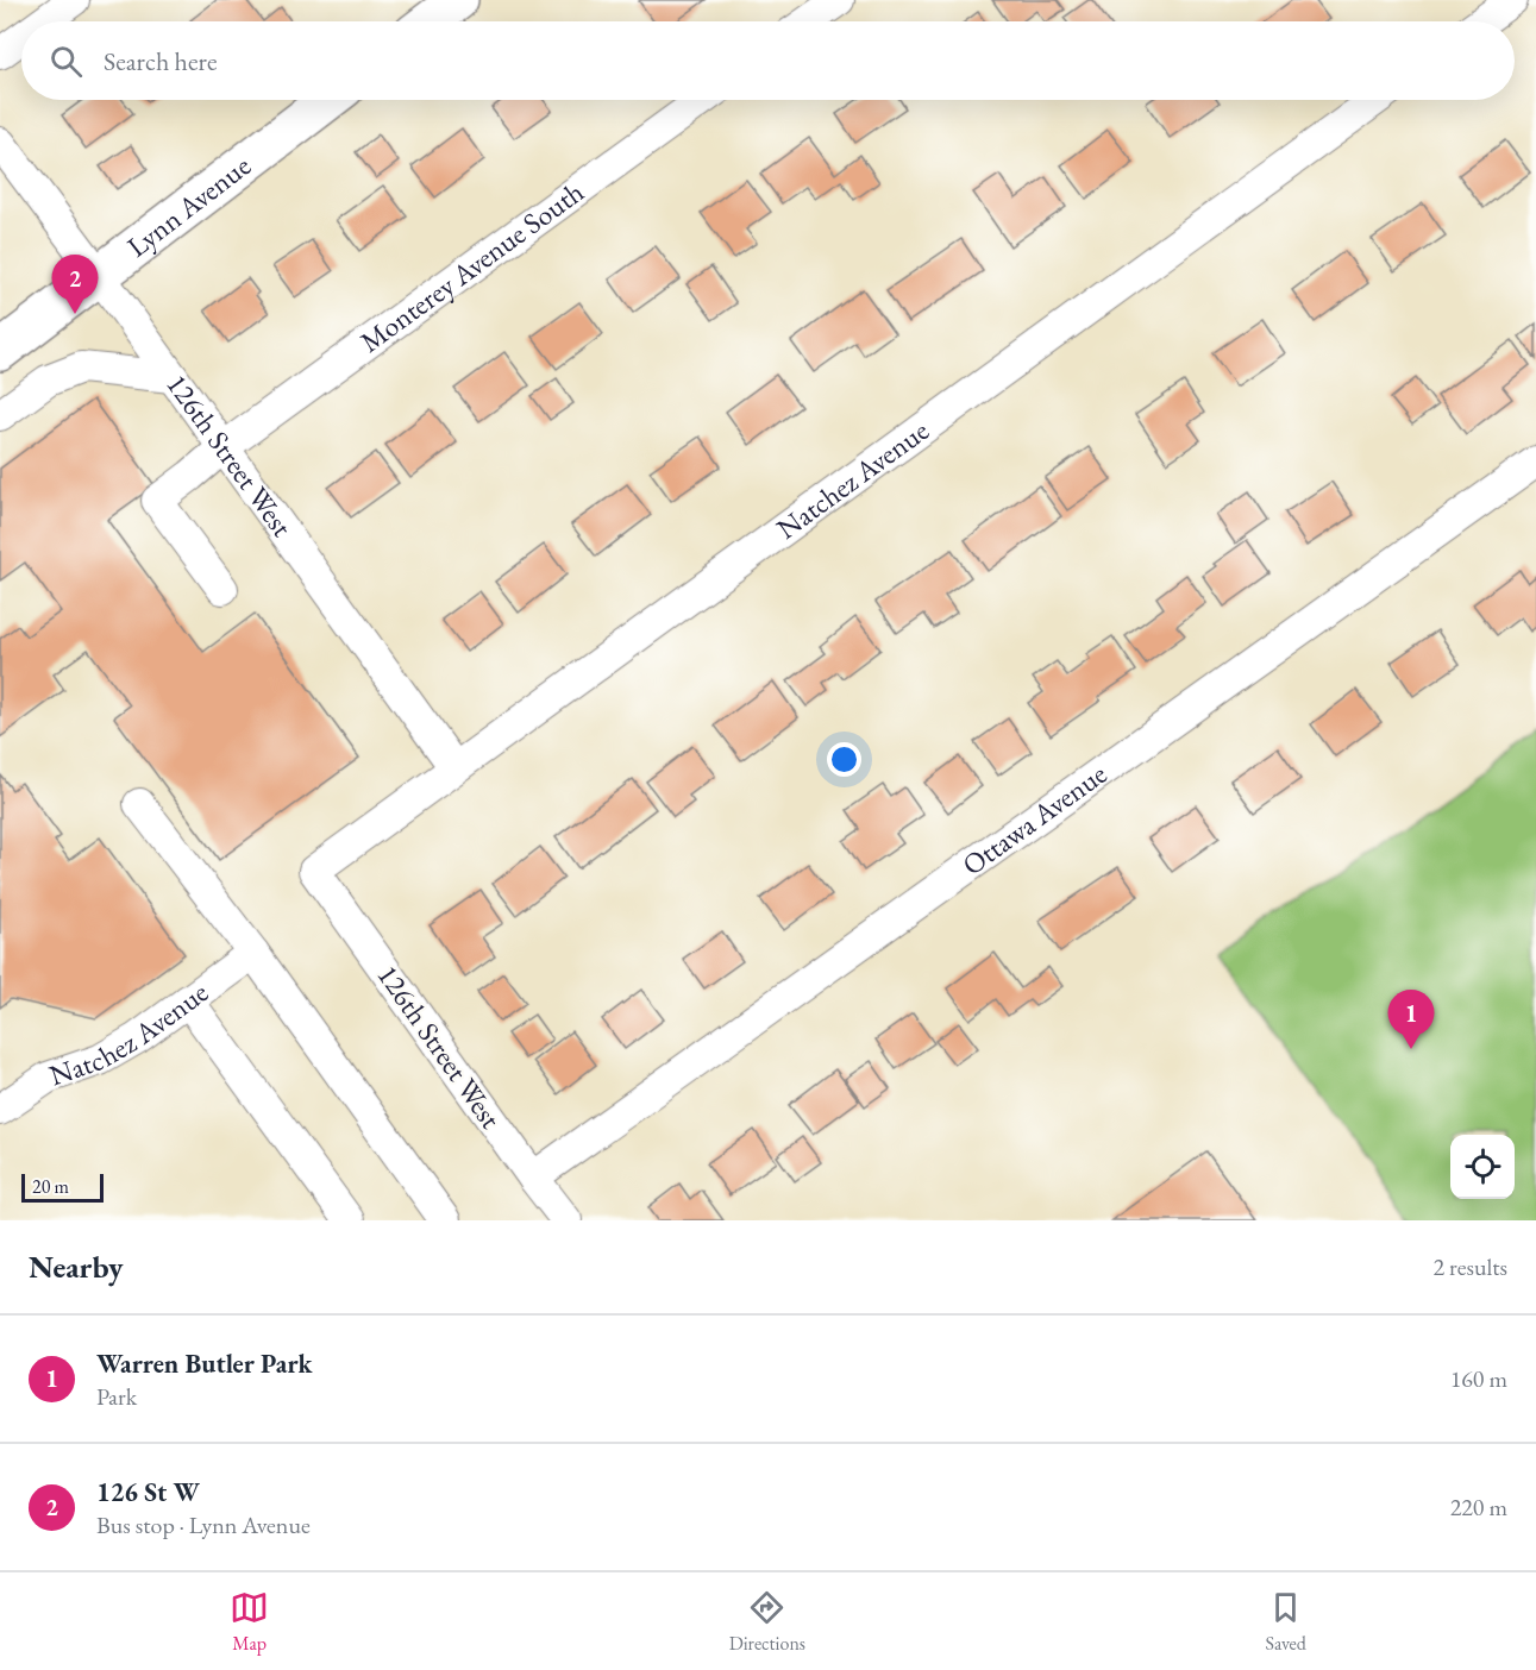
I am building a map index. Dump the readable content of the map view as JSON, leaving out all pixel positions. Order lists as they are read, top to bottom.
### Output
{
  "streets": {
    "main road": ["Lynn Avenue"],
    "street": [
      "Monterey Avenue South",
      "126th Street West",
      "Natchez Avenue",
      "Ottawa Avenue"
    ]
  },
  "crossings": [
    ["Lynn Avenue", "126th Street West"],
    ["Monterey Avenue South", "126th Street West"],
    ["126th Street West", "Natchez Avenue"],
    ["126th Street West", "Ottawa Avenue"]
  ],
  "scale_bar": "20 m",
  "page": {
    "search": "Search here",
    "pins": ["2", "1"],
    "scale": "20 m",
    "heading": ["Nearby", "2 results"],
    "list": [
      {
        "mark": "1",
        "name": "Warren Butler Park",
        "note": "Park",
        "value": "160 m"
      },
      {
        "mark": "2",
        "name": "126 St W",
        "note": "Bus stop · Lynn Avenue",
        "value": "220 m"
      }
    ],
    "nav": ["Map", "Directions", "Saved"]
  }
}
